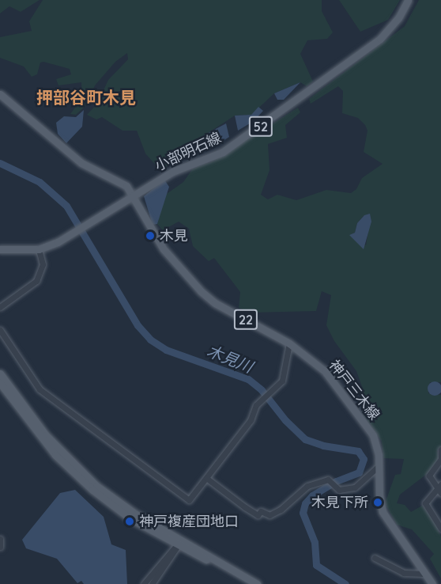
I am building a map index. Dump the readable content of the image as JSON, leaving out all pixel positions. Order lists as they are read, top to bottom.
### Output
{
  "streets": {
    "main road": [
      "52",
      "小部明石線",
      "22",
      "神戸三木線"
    ]
  },
  "crossings": [
    ["小部明石線", "神戸三木線"]
  ],
  "districts": ["押部谷町木見"],
  "water": ["木見川"],
  "places": ["木見", "木見下所", "神戸複産団地口"]
}
